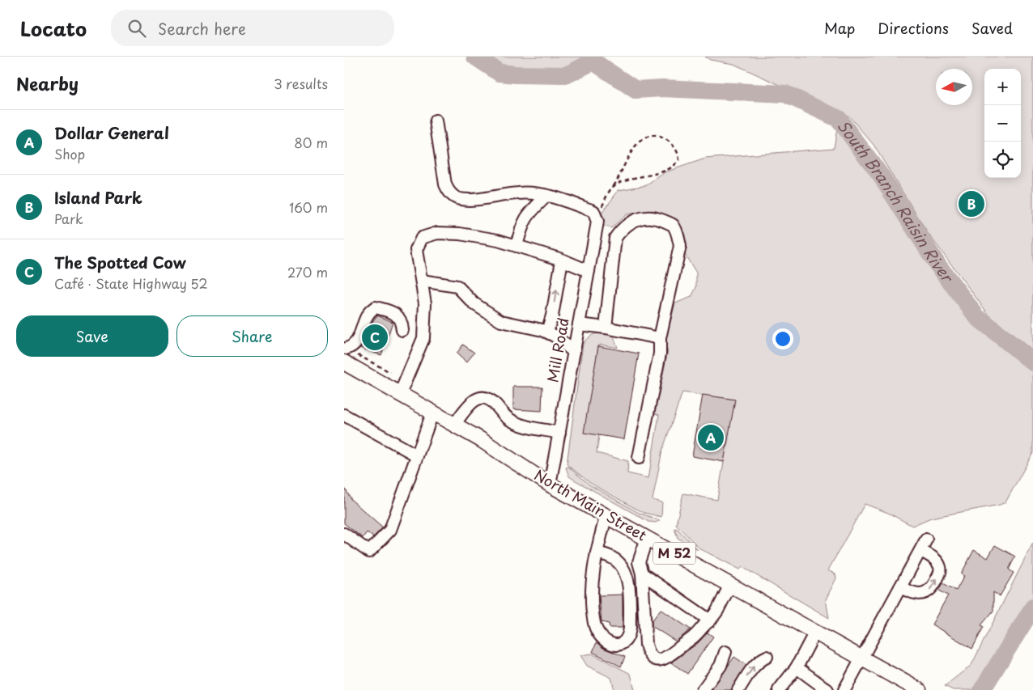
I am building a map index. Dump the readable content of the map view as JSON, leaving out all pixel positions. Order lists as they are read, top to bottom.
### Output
{
  "streets": {
    "main road": ["North Main Street", "M 52"],
    "street": ["Mill Road"]
  },
  "crossings": [
    ["Mill Road", "North Main Street"]
  ],
  "water": ["South Branch Raisin River"],
  "north": "left",
  "page": {
    "header": "Locato",
    "search": "Search here",
    "nav": ["Map", "Directions", "Saved"],
    "heading": ["Nearby", "3 results"],
    "map_buttons": ["+", "−"],
    "list": [
      {
        "mark": "A",
        "name": "Dollar General",
        "note": "Shop",
        "value": "80 m"
      },
      {
        "mark": "B",
        "name": "Island Park",
        "note": "Park",
        "value": "160 m"
      },
      {
        "mark": "C",
        "name": "The Spotted Cow",
        "note": "Café · State Highway 52",
        "value": "270 m"
      }
    ],
    "pins": ["B", "C", "A"],
    "buttons": ["Save", "Share"]
  }
}
